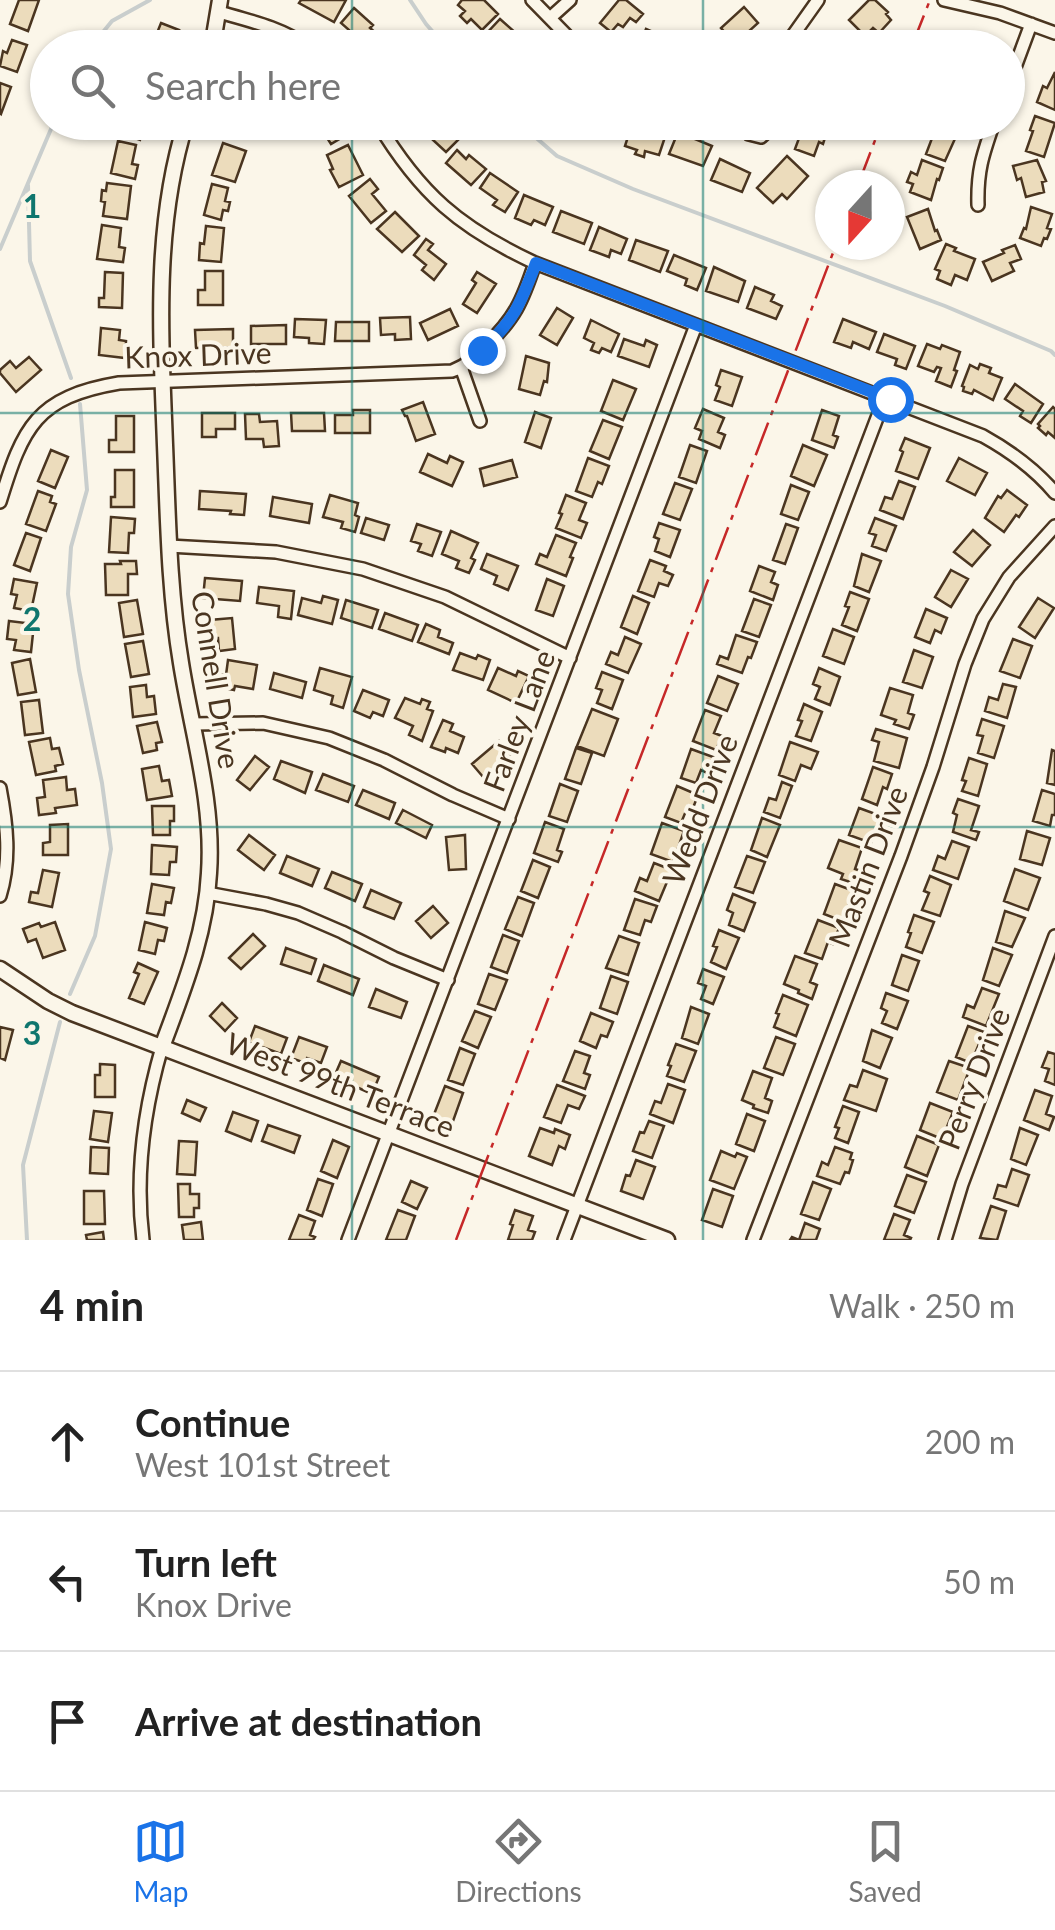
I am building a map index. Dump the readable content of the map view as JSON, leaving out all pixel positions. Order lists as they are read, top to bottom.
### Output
{
  "streets": {
    "street": [
      "Knox Drive",
      "Connell Drive",
      "Farley Lane",
      "Wedd Drive",
      "Mastin Drive",
      "Perry Drive",
      "West 99th Terrace"
    ]
  },
  "crossings": [
    ["Knox Drive", "Connell Drive"],
    ["Connell Drive", "West 99th Terrace"],
    ["Farley Lane", "West 99th Terrace"],
    ["Wedd Drive", "West 99th Terrace"]
  ],
  "north": "bottom",
  "page": {
    "search": "Search here",
    "heading": ["4 min", "Walk · 250 m"],
    "list": [
      ["Continue", "West 101st Street", "200 m"],
      ["Turn left", "Knox Drive", "50 m"],
      "Arrive at destination"
    ],
    "nav": ["Map", "Directions", "Saved"]
  },
  "grid": {
    "rows": ["1", "2", "3"]
  }
}
